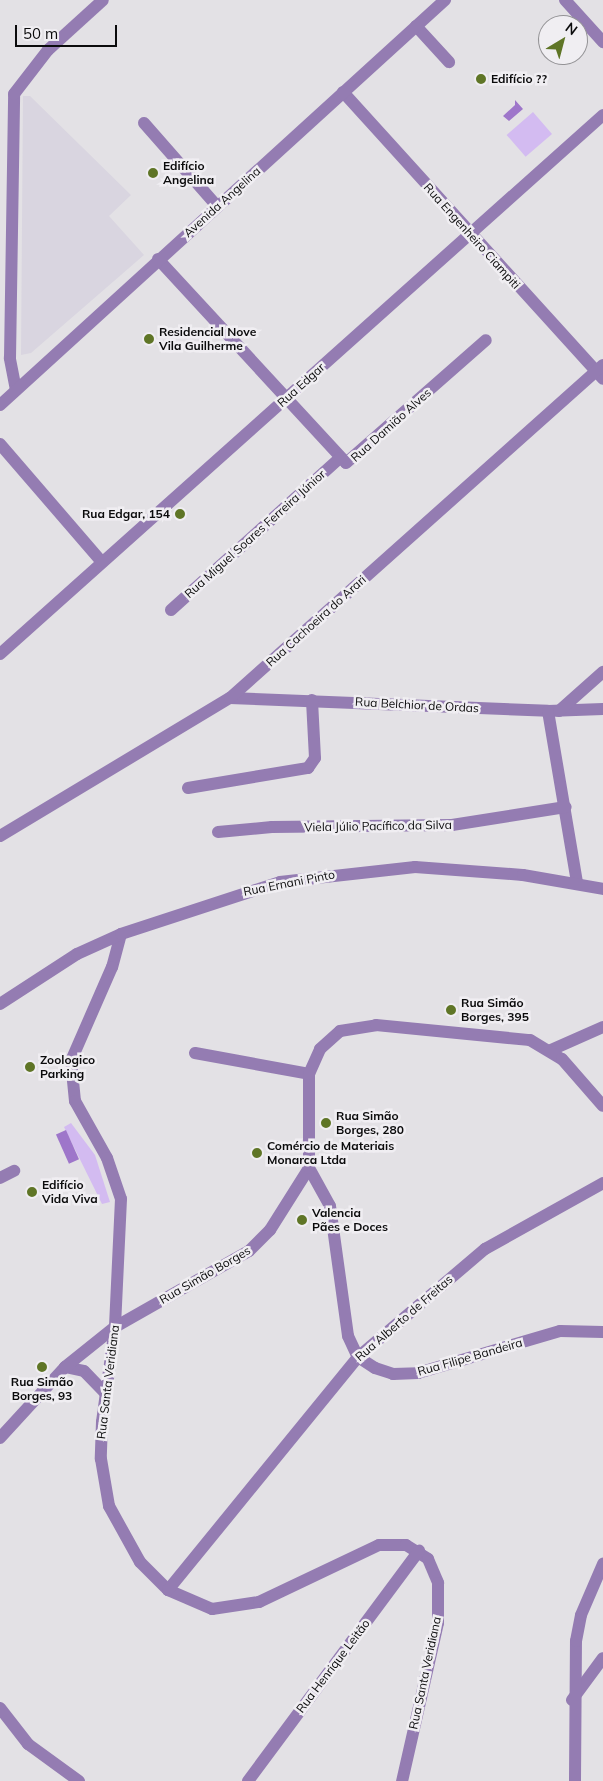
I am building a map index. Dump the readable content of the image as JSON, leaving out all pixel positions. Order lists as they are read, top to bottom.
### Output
{
  "streets": {
    "street": [
      "Avenida Angelina",
      "Rua Engenheiro Ciampiti",
      "Rua Edgar",
      "Rua Damião Alves",
      "Rua Miguel Soares Ferreira Júnior",
      "Rua Cachoeira do Arari",
      "Rua Belchior de Ordas",
      "Viela Júlio Pacífico da Silva",
      "Rua Ernani Pinto",
      "Rua Simão Borges",
      "Rua Alberto de Freitas",
      "Rua Filipe Bandeira",
      "Rua Santa Veridiana",
      "Rua Henrique Leitão"
    ]
  },
  "crossings": [
    ["Avenida Angelina", "Rua Engenheiro Ciampiti"],
    ["Avenida Angelina", "Rua Damião Alves"],
    ["Rua Engenheiro Ciampiti", "Rua Edgar"],
    ["Rua Engenheiro Ciampiti", "Rua Cachoeira do Arari"],
    ["Rua Edgar", "Rua Damião Alves"],
    ["Rua Damião Alves", "Rua Miguel Soares Ferreira Júnior"],
    ["Rua Cachoeira do Arari", "Rua Belchior de Ordas"],
    ["Rua Ernani Pinto", "Rua Santa Veridiana"],
    ["Rua Simão Borges", "Rua Santa Veridiana"],
    ["Rua Alberto de Freitas", "Rua Filipe Bandeira"],
    ["Rua Alberto de Freitas", "Rua Santa Veridiana"],
    ["Rua Santa Veridiana", "Rua Henrique Leitão"]
  ],
  "places": [
    "Edifício ??",
    "Edifício Angelina",
    "Residencial Nove Vila Guilherme",
    "Rua Edgar, 154",
    "Rua Simão Borges, 395",
    "Zoologico Parking",
    "Rua Simão Borges, 280",
    "Comércio de Materiais Monarca Ltda",
    "Edifício Vida Viva",
    "Valencia Pães e Doces",
    "Rua Simão Borges, 93"
  ],
  "scale_bar": "50 m",
  "north": "top right"
}
